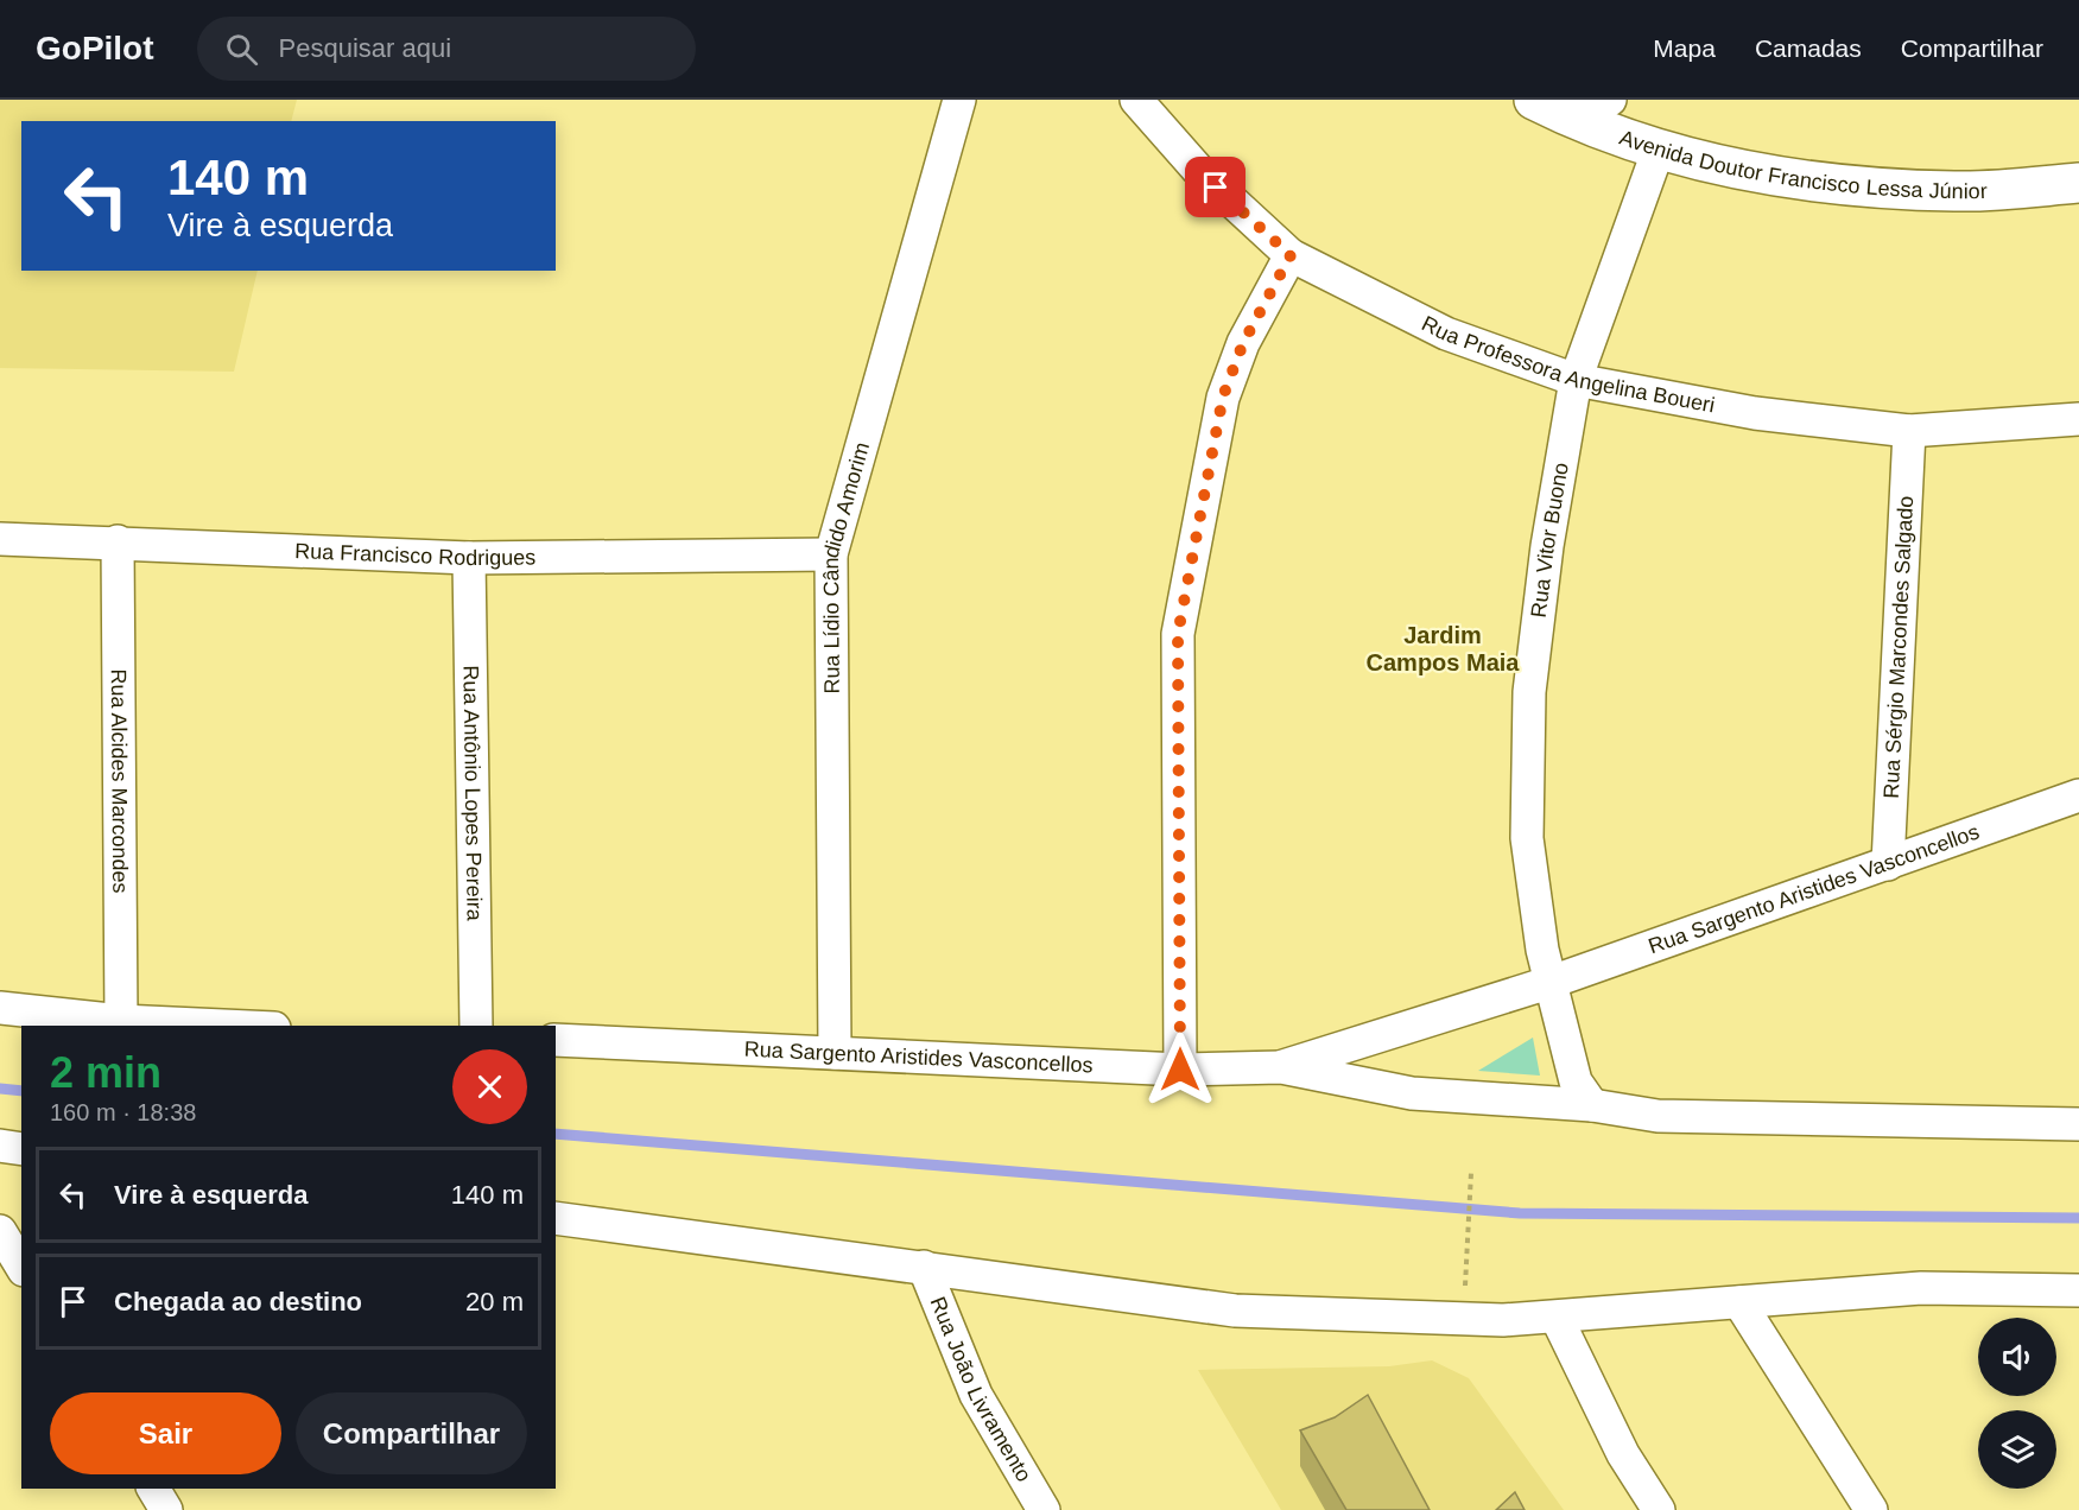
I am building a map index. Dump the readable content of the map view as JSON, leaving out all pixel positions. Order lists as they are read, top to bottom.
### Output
{
  "streets": {
    "street": [
      "Avenida Doutor Francisco Lessa Júnior",
      "Rua Professora Angelina Boueri",
      "Rua Vitor Buono",
      "Rua Francisco Rodrigues",
      "Rua Lídio Cândido Amorim",
      "Rua Sérgio Marcondes Salgado",
      "Rua Alcides Marcondes",
      "Rua Antônio Lopes Pereira",
      "Rua Sargento Aristides Vasconcellos",
      "Rua João Livramento"
    ]
  },
  "crossings": [
    ["Avenida Doutor Francisco Lessa Júnior", "Rua Vitor Buono"],
    ["Rua Professora Angelina Boueri", "Rua Vitor Buono"],
    ["Rua Professora Angelina Boueri", "Rua Sérgio Marcondes Salgado"],
    ["Rua Vitor Buono", "Rua Sargento Aristides Vasconcellos"],
    ["Rua Francisco Rodrigues", "Rua Lídio Cândido Amorim"],
    ["Rua Francisco Rodrigues", "Rua Alcides Marcondes"],
    ["Rua Francisco Rodrigues", "Rua Antônio Lopes Pereira"],
    ["Rua Lídio Cândido Amorim", "Rua Sargento Aristides Vasconcellos"],
    ["Rua Sérgio Marcondes Salgado", "Rua Sargento Aristides Vasconcellos"]
  ],
  "districts": ["Jardim Campos Maia"],
  "page": {
    "header": "GoPilot",
    "search": "Pesquisar aqui",
    "nav": ["Mapa", "Camadas", "Compartilhar"],
    "turn": ["140 m", "Vire à esquerda"],
    "heading": ["2 min", "160 m · 18:38"],
    "list": [
      {
        "name": "Vire à esquerda",
        "value": "140 m"
      },
      {
        "name": "Chegada ao destino",
        "value": "20 m"
      }
    ],
    "buttons": ["Sair", "Compartilhar"]
  }
}
